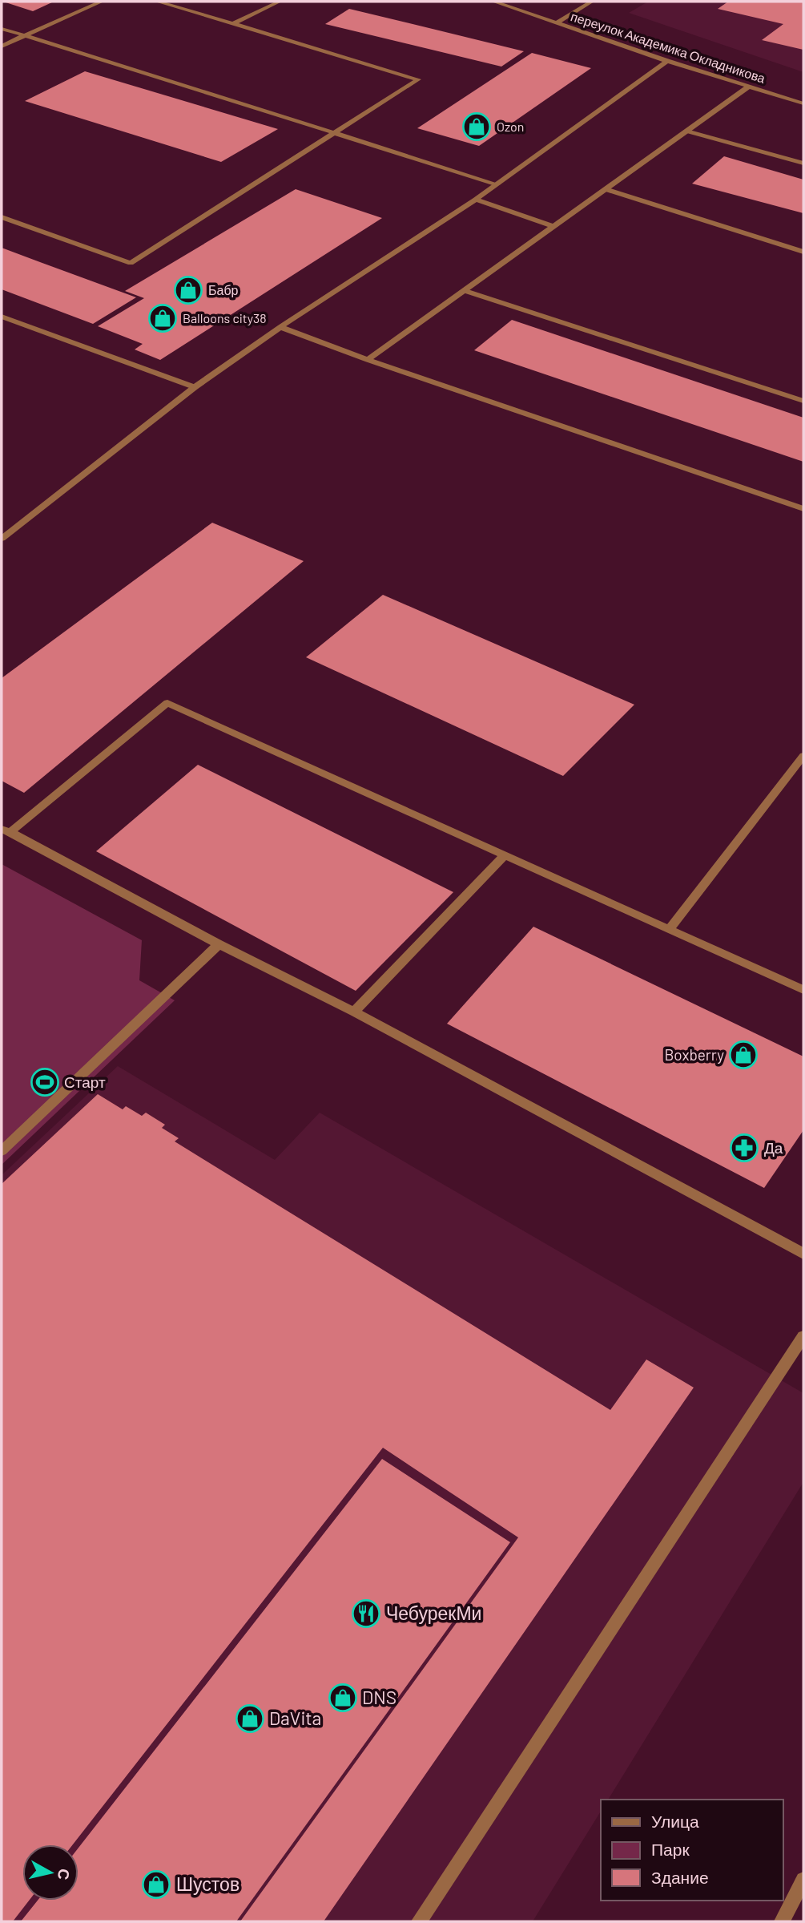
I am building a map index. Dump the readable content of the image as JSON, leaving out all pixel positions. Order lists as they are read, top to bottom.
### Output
{
  "streets": {
    "street": ["переулок Академика Окладникова"]
  },
  "places": {
    "shop": [
      "Ozon",
      "Бабр",
      "Balloons city38",
      "Boxberry",
      "DNS",
      "DaVita",
      "Шустов"
    ],
    "sports": ["Старт"],
    "pharmacy": ["Да"],
    "restaurant": ["ЧебурекМи"]
  },
  "legend": ["Улица", "Парк", "Здание"],
  "north": "right"
}
